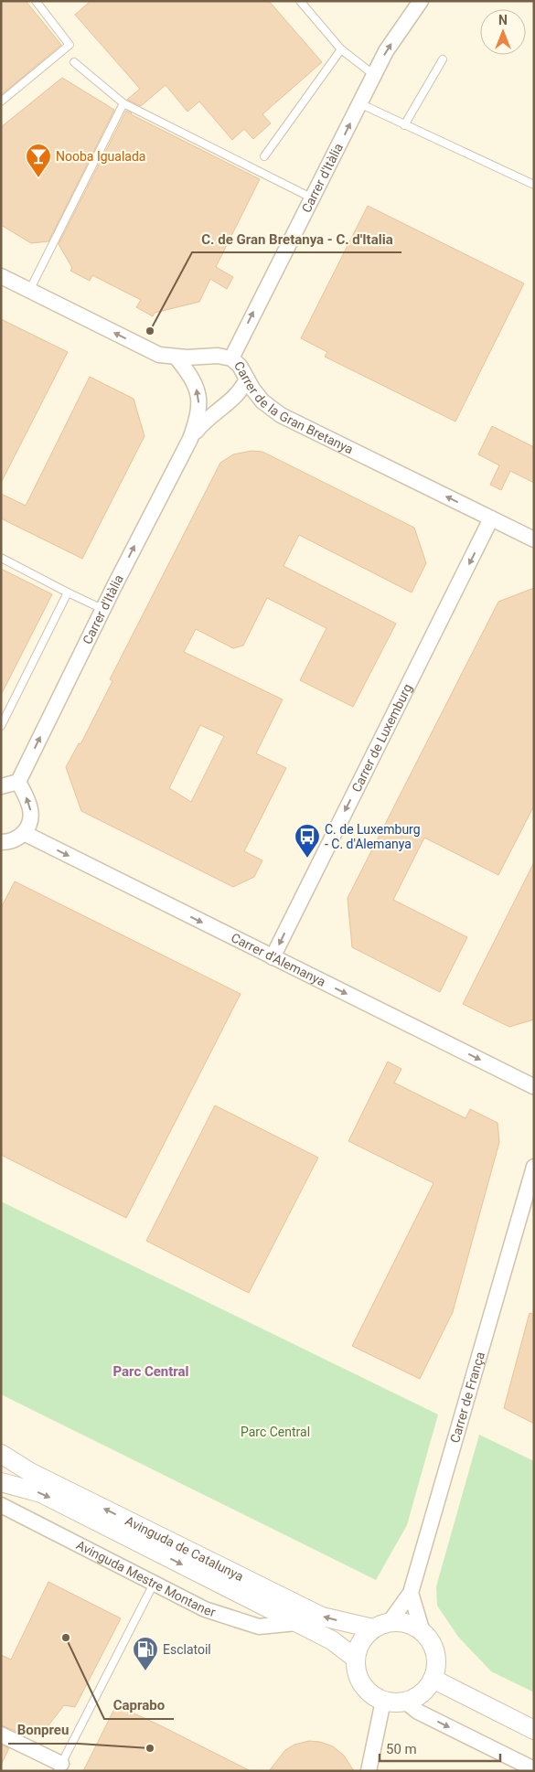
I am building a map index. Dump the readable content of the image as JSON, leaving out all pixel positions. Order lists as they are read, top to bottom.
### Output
{
  "streets": {
    "street": [
      "Carrer d'Itàlia",
      "Carrer de la Gran Bretanya",
      "Carrer de Luxemburg",
      "Carrer d'Alemanya",
      "Carrer de França",
      "Avinguda de Catalunya",
      "Avinguda Mestre Montaner"
    ]
  },
  "crossings": [
    ["Carrer d'Itàlia", "Carrer de la Gran Bretanya"],
    ["Carrer de la Gran Bretanya", "Carrer de Luxemburg"],
    ["Carrer de Luxemburg", "Carrer d'Alemanya"],
    ["Carrer de França", "Avinguda de Catalunya"],
    ["Avinguda de Catalunya", "Avinguda Mestre Montaner"]
  ],
  "one_way": [
    "Carrer d'Itàlia",
    "Carrer de la Gran Bretanya",
    "Carrer de Luxemburg",
    "Carrer d'Alemanya"
  ],
  "districts": ["Parc Central"],
  "parks": ["Parc Central"],
  "places": {
    "bar": ["Nooba Igualada"],
    "other": ["C. de Gran Bretanya - C. d'Italia", "Caprabo", "Bonpreu"],
    "bus stop": ["C. de Luxemburg - C. d'Alemanya"],
    "fuel station": ["Esclatoil"]
  },
  "scale_bar": "50 m",
  "north": "top"
}
